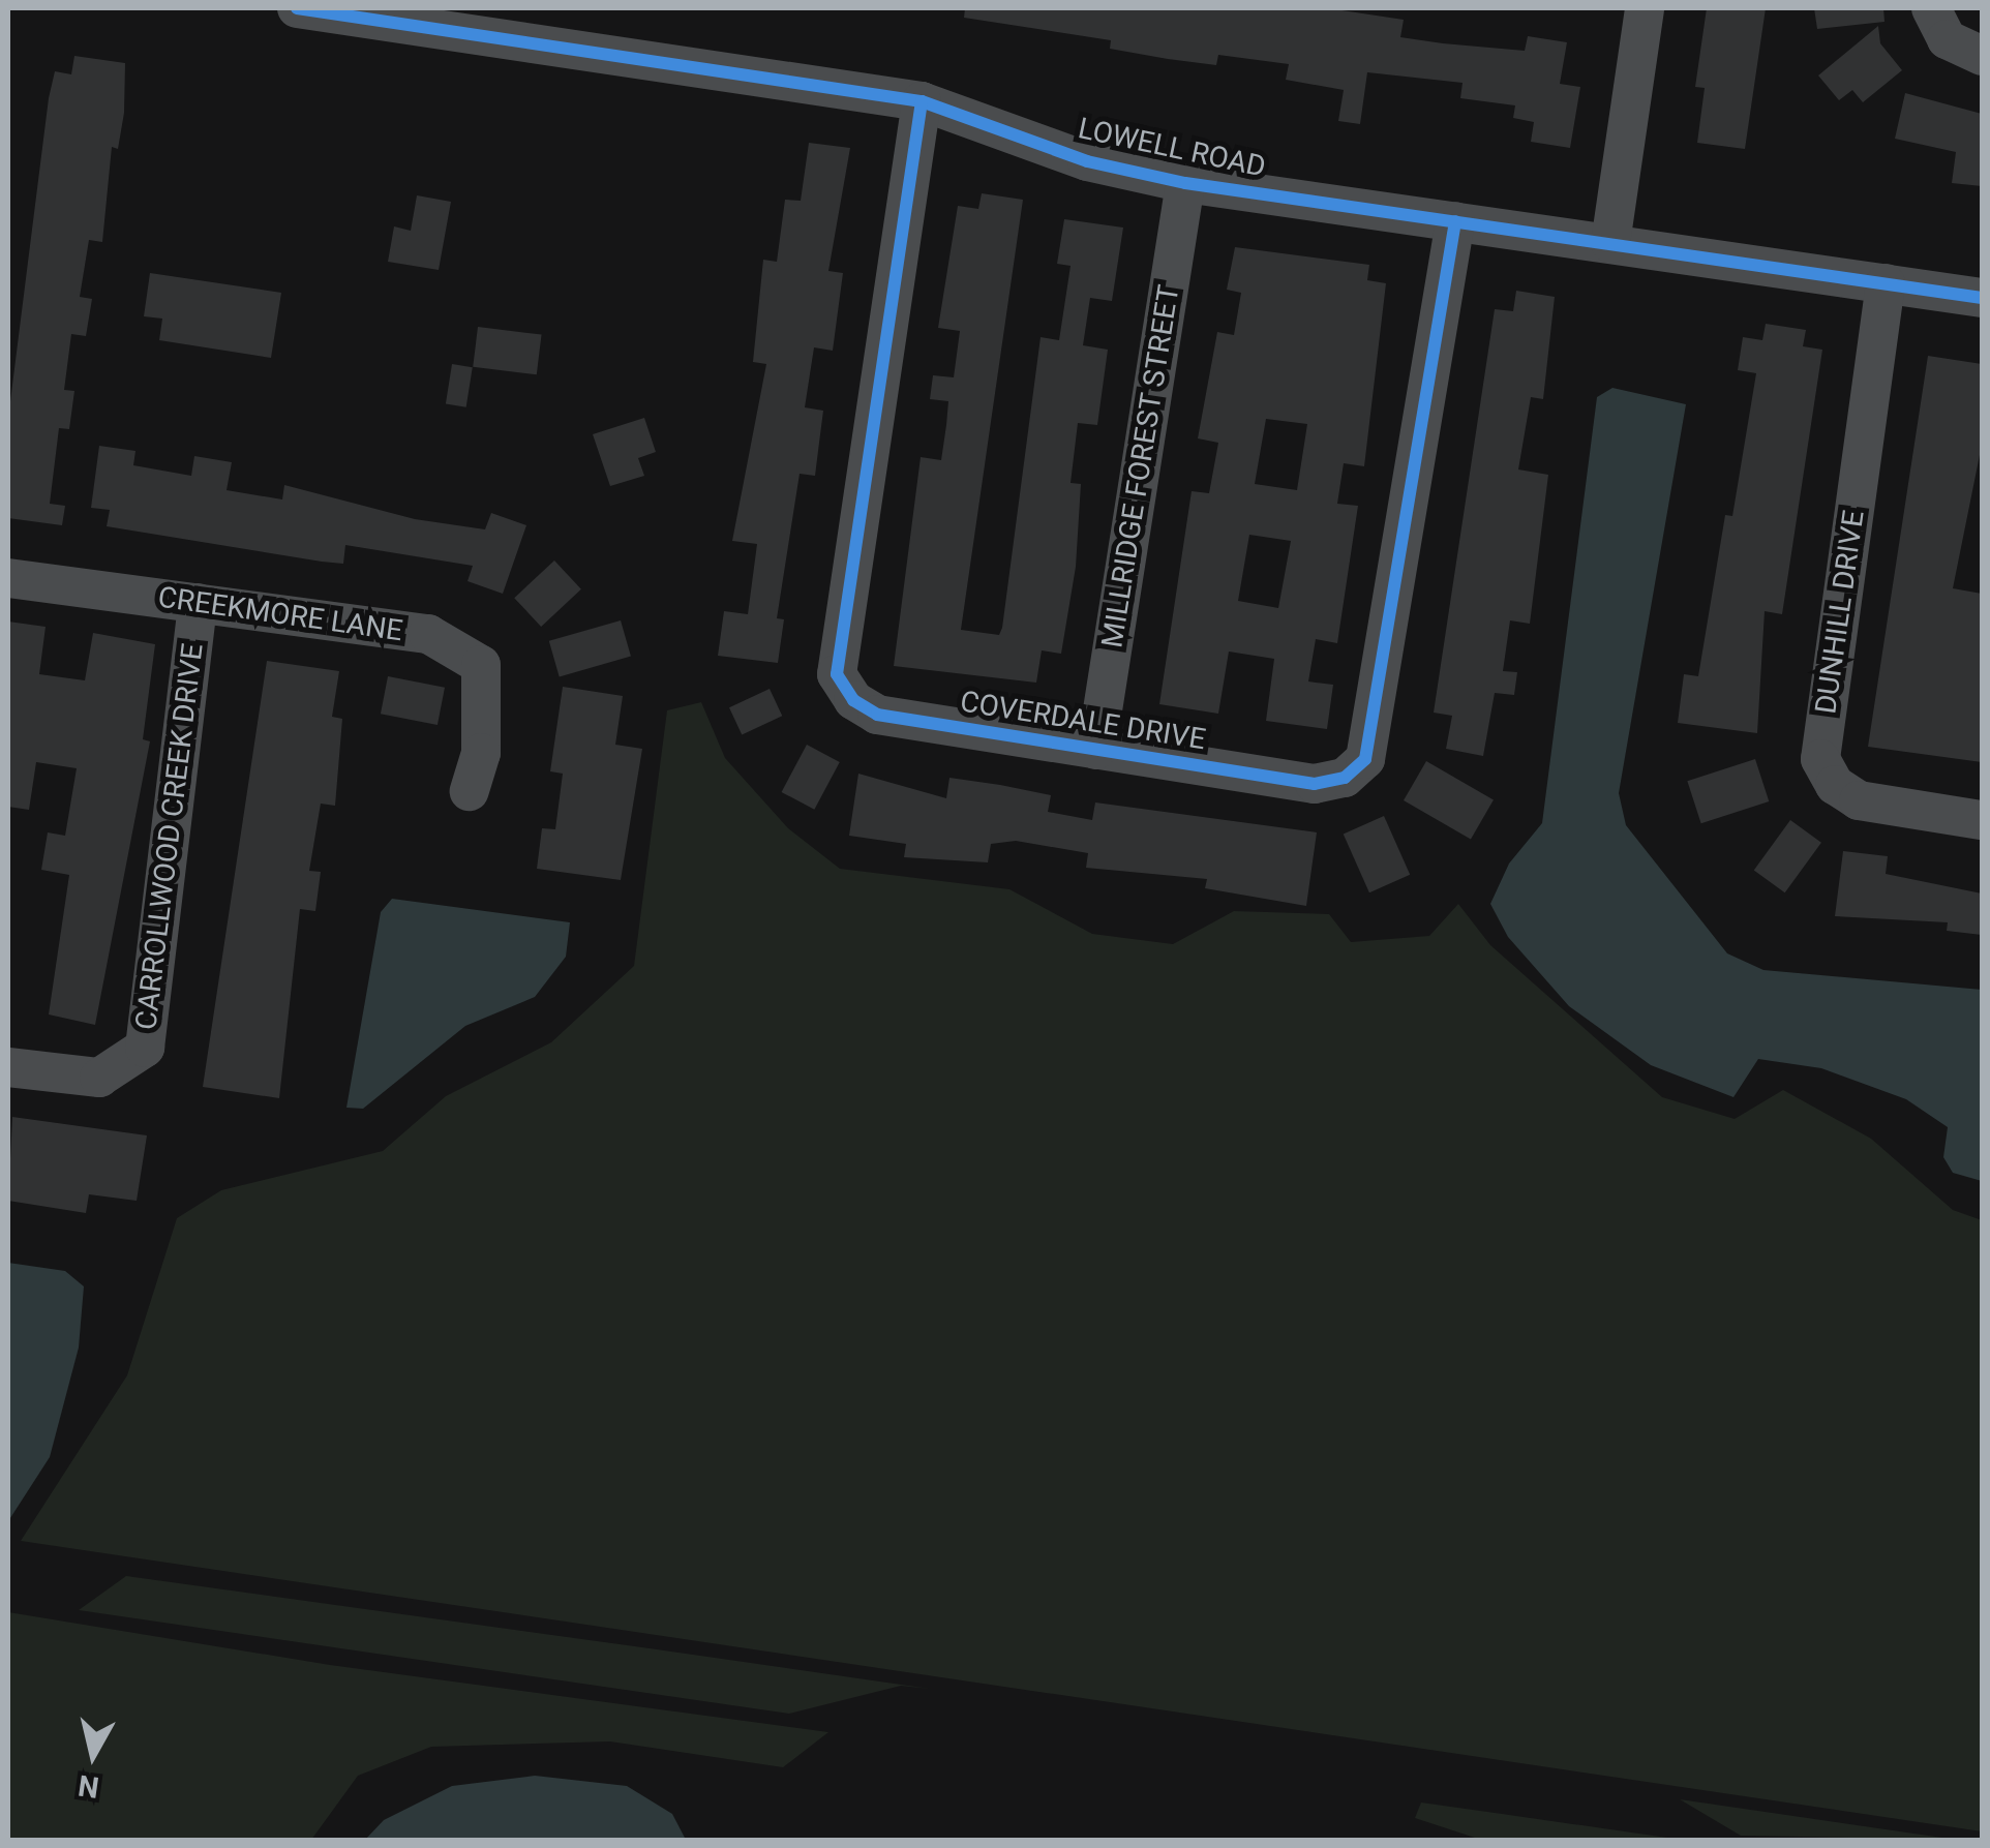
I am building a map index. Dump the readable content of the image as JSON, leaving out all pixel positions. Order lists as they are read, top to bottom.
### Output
{
  "streets": {
    "street": [
      "LOWELL ROAD",
      "MILLRIDGE FOREST STREET",
      "DUNHILL DRIVE",
      "CREEKMORE LANE",
      "COVERDALE DRIVE",
      "CARROLLWOOD CREEK DRIVE"
    ]
  },
  "crossings": [
    ["LOWELL ROAD", "MILLRIDGE FOREST STREET"],
    ["LOWELL ROAD", "DUNHILL DRIVE"],
    ["LOWELL ROAD", "COVERDALE DRIVE"],
    ["MILLRIDGE FOREST STREET", "COVERDALE DRIVE"],
    ["CREEKMORE LANE", "CARROLLWOOD CREEK DRIVE"]
  ],
  "north": "bottom"
}
